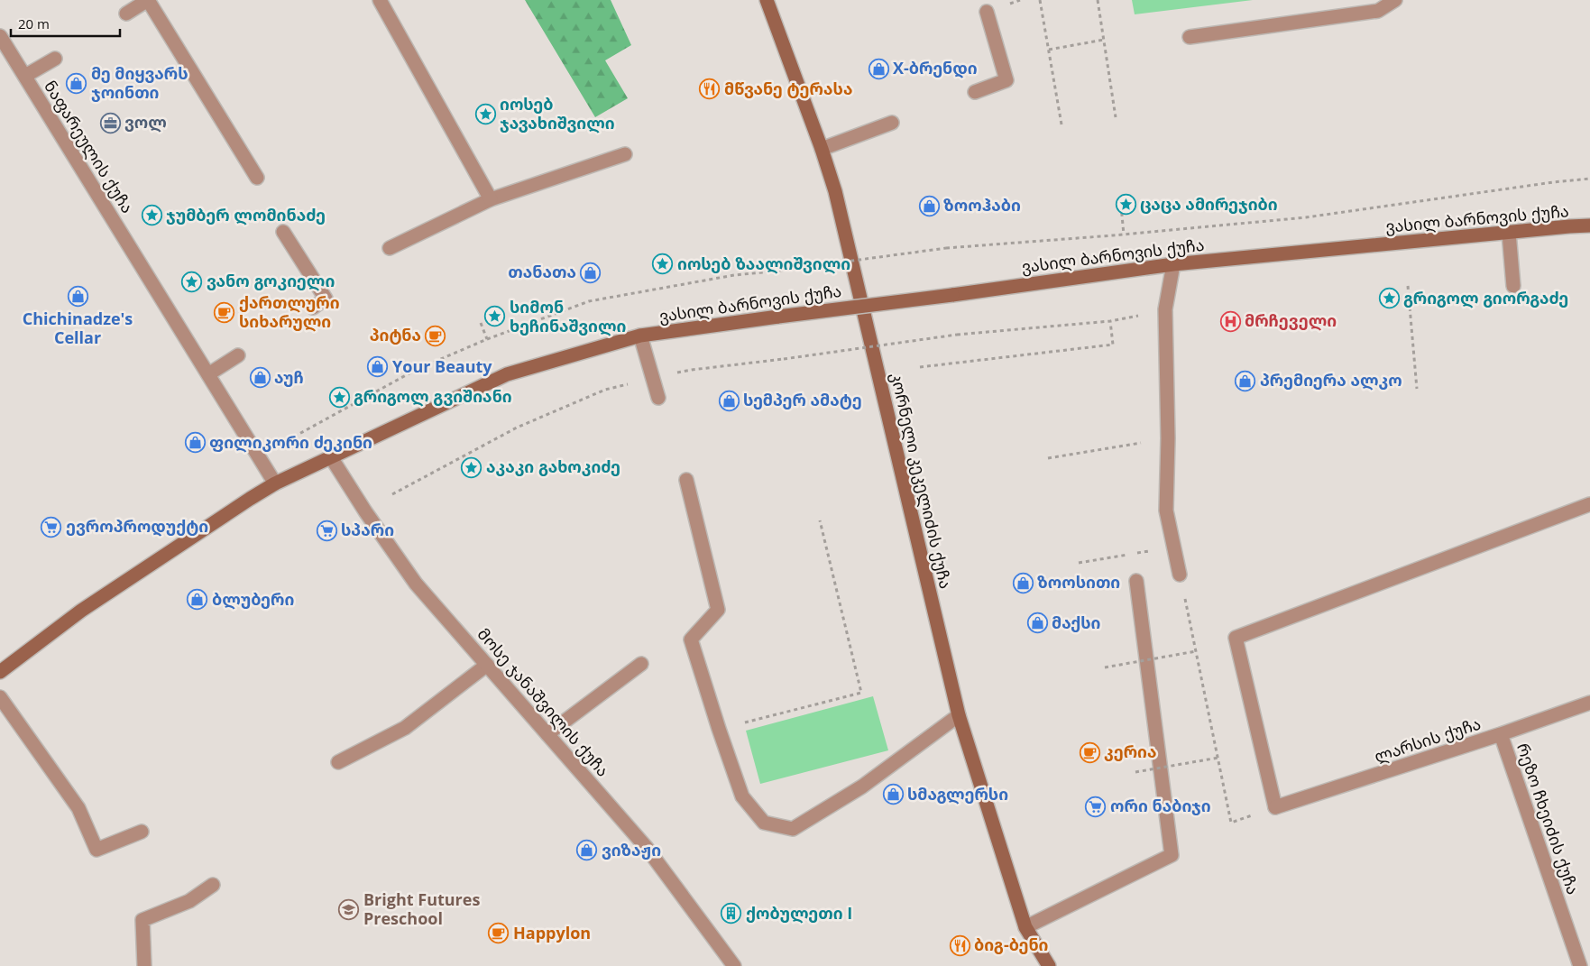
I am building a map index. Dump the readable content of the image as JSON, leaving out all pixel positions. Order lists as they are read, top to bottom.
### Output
{
  "streets": {
    "street": [
      "ნაფარეულის ქუჩა",
      "ვასილ ბარნოვის ქუჩა",
      "კორნელი კეკელიძის ქუჩა",
      "მოსე ჯანაშვილის ქუჩა",
      "ლარსის ქუჩა",
      "რეზო ჩხეიძის ქუჩა"
    ]
  },
  "crossings": [
    ["ნაფარეულის ქუჩა", "ვასილ ბარნოვის ქუჩა"],
    ["ვასილ ბარნოვის ქუჩა", "მოსე ჯანაშვილის ქუჩა"],
    ["ლარსის ქუჩა", "რეზო ჩხეიძის ქუჩა"]
  ],
  "places": {
    "shop": [
      "X-ბრენდი",
      "მე მიყვარს ჯოინთი",
      "ზოოჰაბი",
      "თანათა",
      "Chichinadze's Cellar",
      "Your Beauty",
      "აუჩ",
      "პრემიერა ალკო",
      "სემპერ ამატე",
      "ფილიკორი ძეკინი",
      "ზოოსითი",
      "ბლუბერი",
      "მაქსი",
      "სმაგლერსი",
      "ვიზაჟი"
    ],
    "restaurant": ["მწვანე ტერასა", "ბიგ-ბენი"],
    "place": [
      "იოსებ ჯავახიშვილი",
      "ცაცა ამირეჯიბი",
      "ჯუმბერ ლომინაძე",
      "იოსებ ზაალიშვილი",
      "ვანო გოკიელი",
      "გრიგოლ გიორგაძე",
      "სიმონ ხეჩინაშვილი",
      "გრიგოლ გვიშიანი",
      "აკაკი გახოკიძე"
    ],
    "office": ["ვოლ"],
    "cafe": [
      "ქართლური სიხარული",
      "პიტნა",
      "კერია",
      "Happylon"
    ],
    "hospital": ["მრჩეველი"],
    "supermarket": ["ევროპროდუქტი", "სპარი", "ორი ნაბიჯი"],
    "school or university": ["Bright Futures Preschool"],
    "building": ["ქობულეთი I"]
  },
  "scale_bar": "20 m"
}
